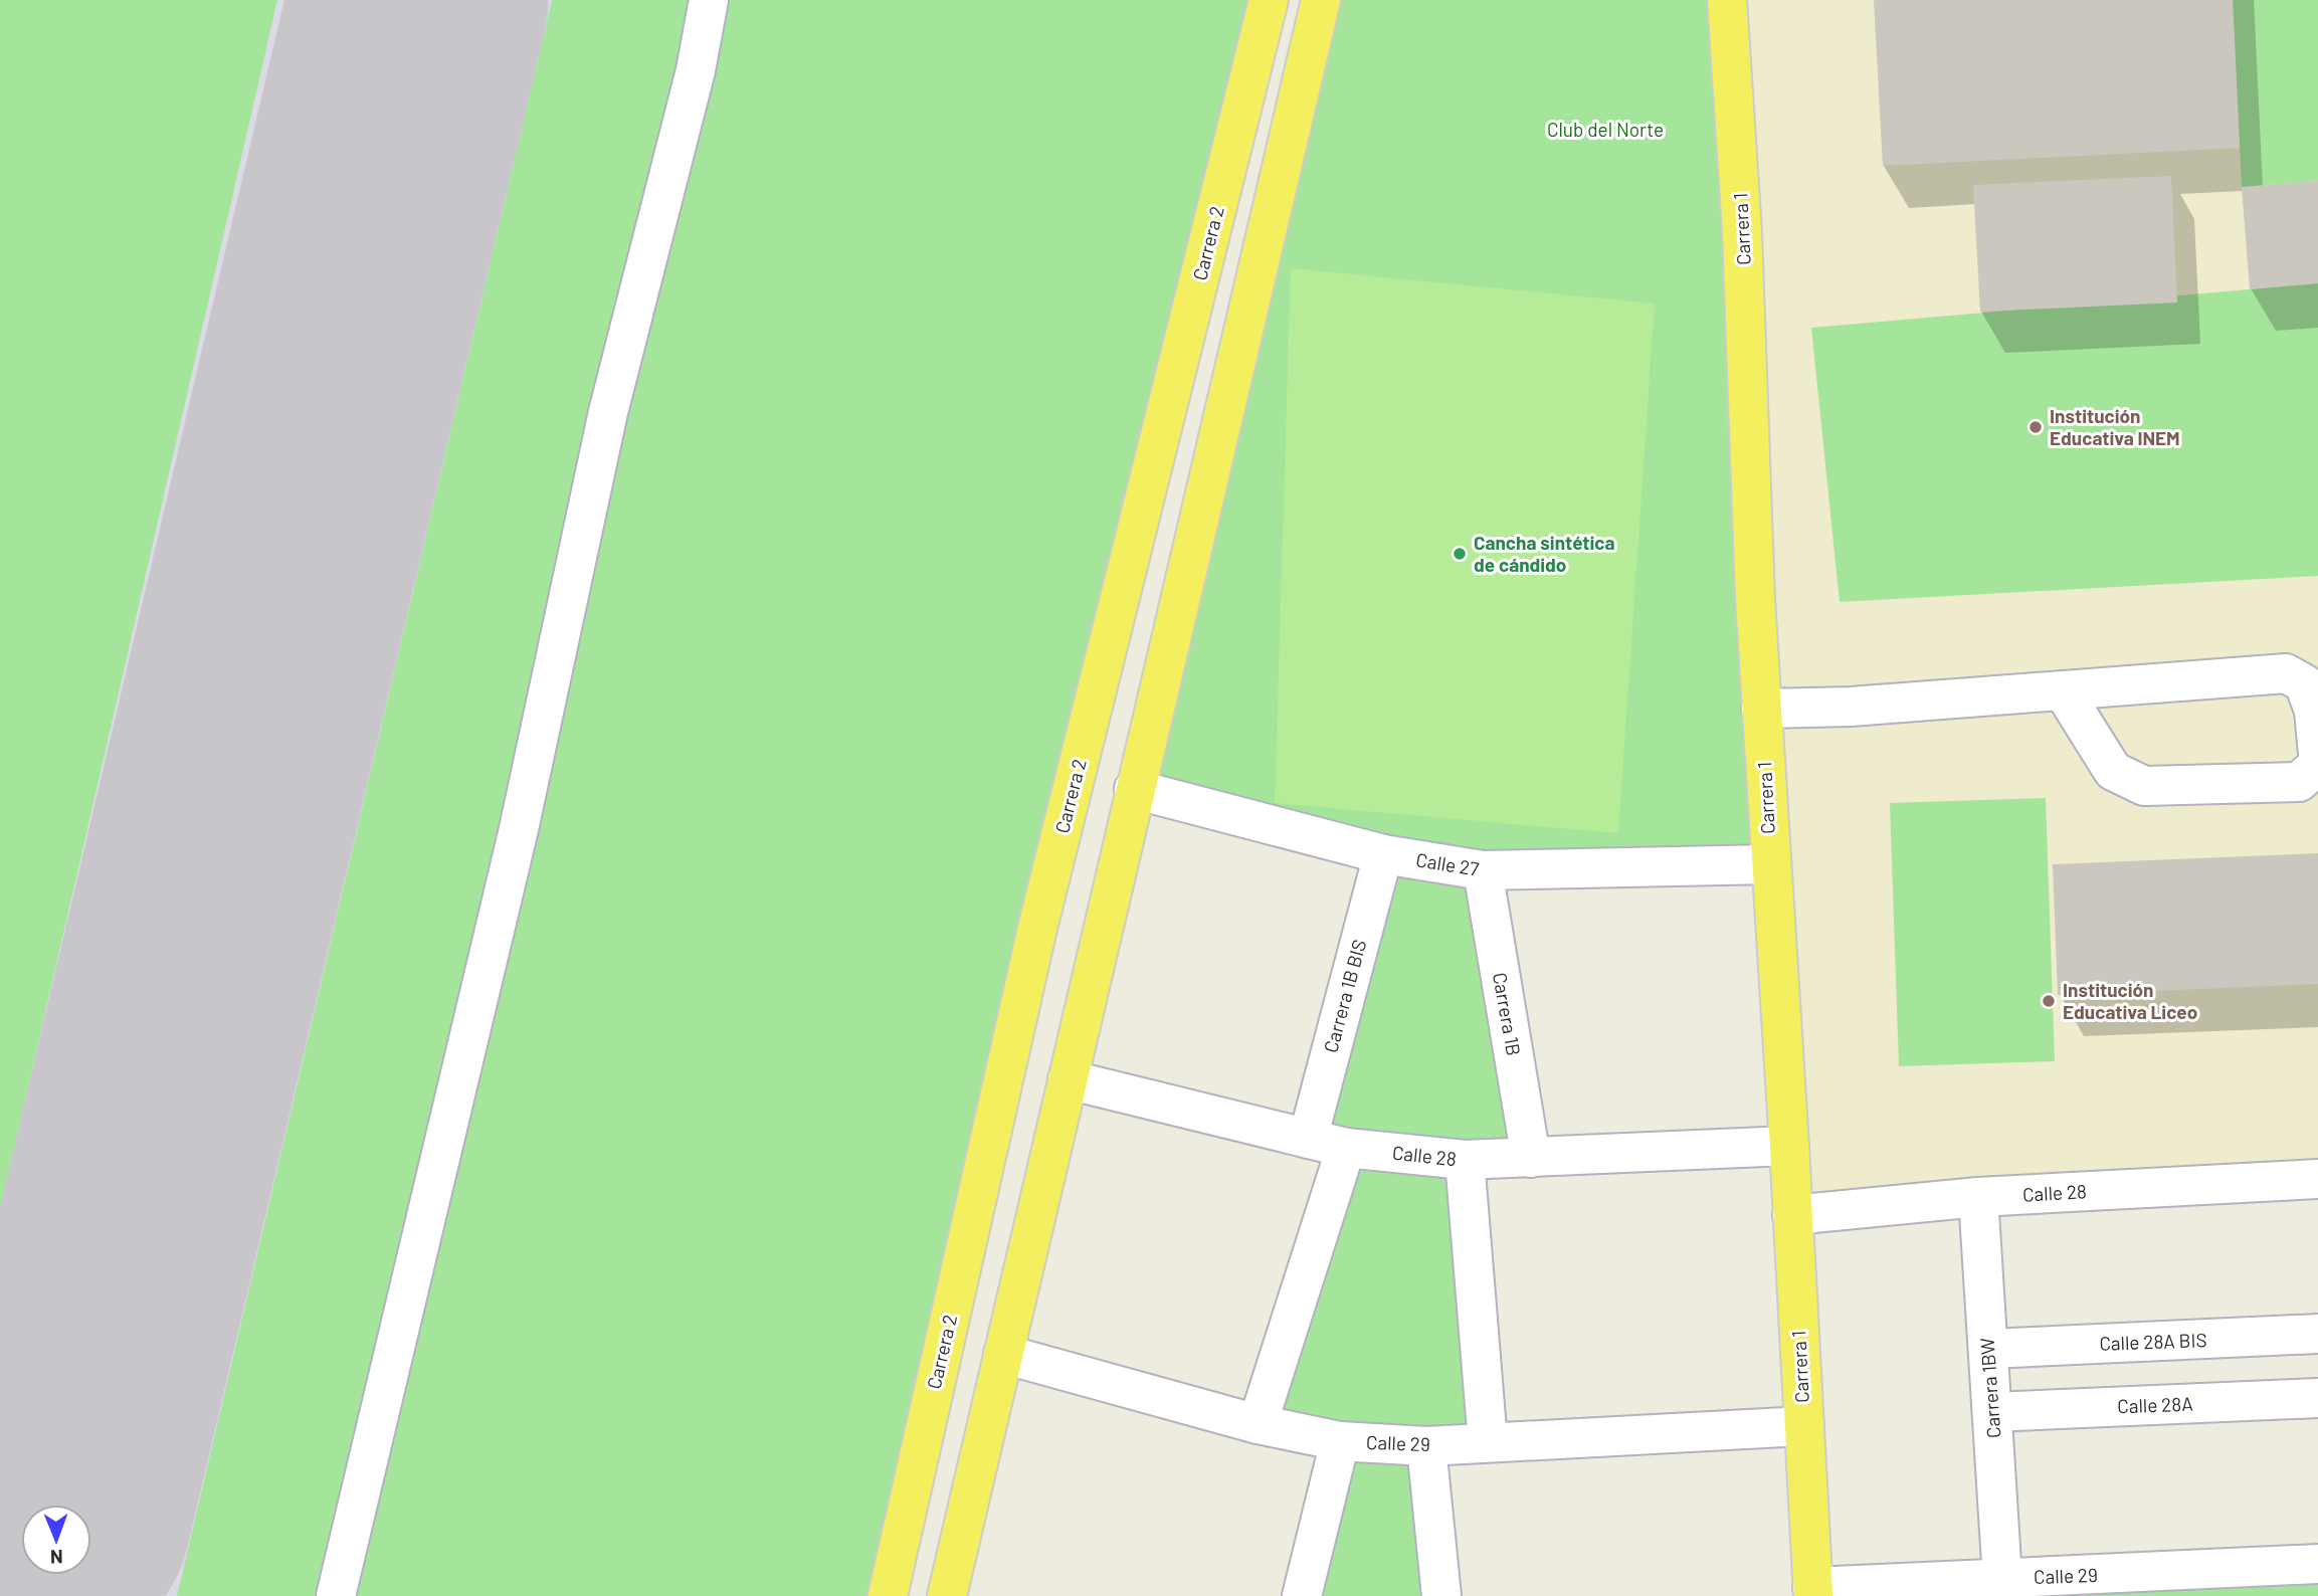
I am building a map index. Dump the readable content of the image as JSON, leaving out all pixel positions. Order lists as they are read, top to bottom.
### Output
{
  "streets": {
    "main road": ["Carrera 1", "Carrera 2"],
    "street": [
      "Calle 27",
      "Carrera 1B BIS",
      "Carrera 1B",
      "Calle 28",
      "Calle 28A BIS",
      "Carrera 1BW",
      "Calle 28A",
      "Calle 29"
    ]
  },
  "crossings": [
    ["Carrera 1", "Calle 27"],
    ["Carrera 1", "Calle 28"],
    ["Carrera 1", "Calle 29"],
    ["Calle 27", "Carrera 1B BIS"],
    ["Calle 27", "Carrera 1B"],
    ["Carrera 1B BIS", "Calle 28"],
    ["Carrera 1B", "Calle 28"],
    ["Calle 28", "Carrera 1BW"],
    ["Calle 28A BIS", "Carrera 1BW"],
    ["Carrera 1BW", "Calle 28A"],
    ["Carrera 1BW", "Calle 29"]
  ],
  "parks": ["Club del Norte"],
  "places": ["Institución Educativa INEM", "Cancha sintética de cándido", "Institución Educativa Liceo"],
  "north": "bottom"
}
